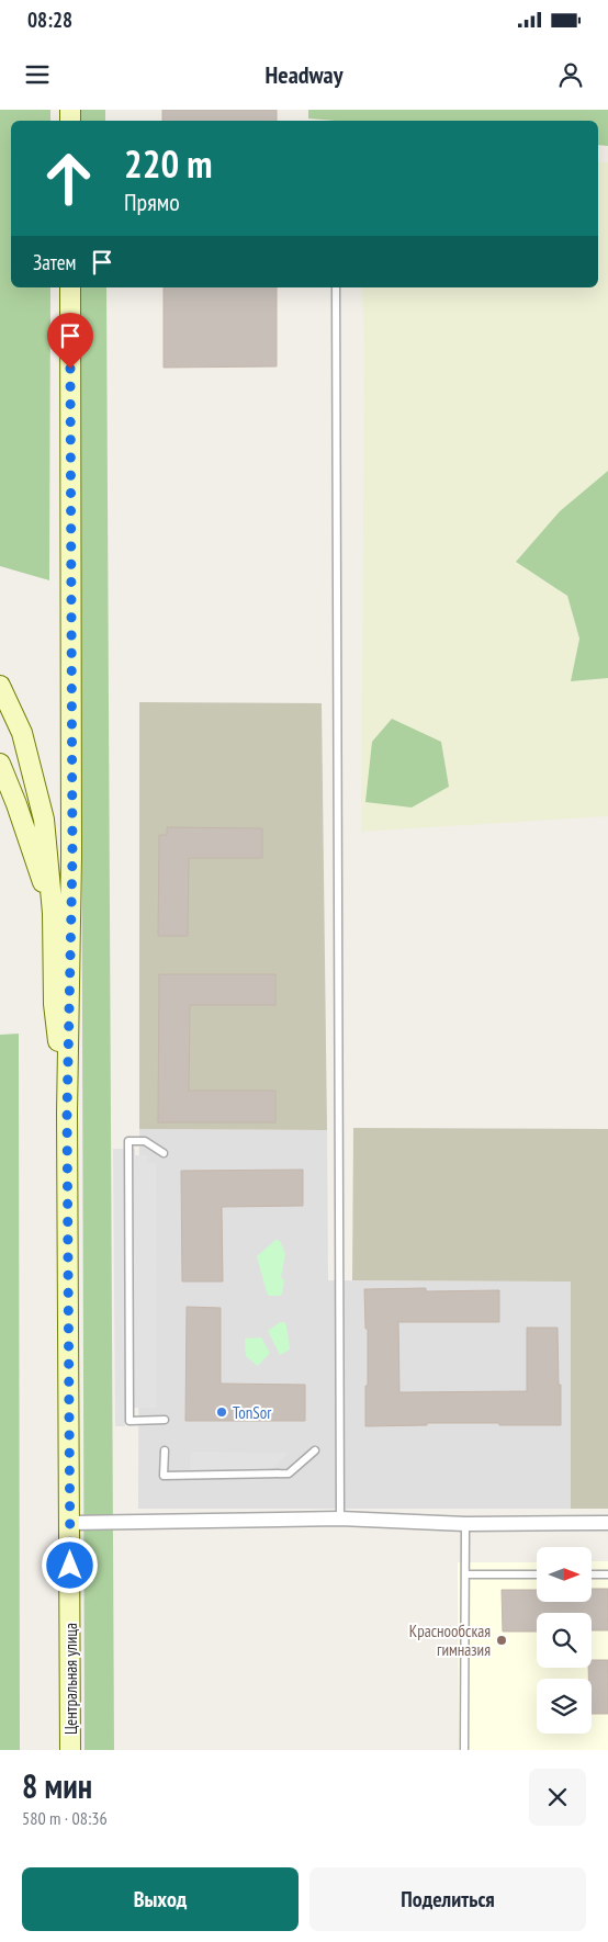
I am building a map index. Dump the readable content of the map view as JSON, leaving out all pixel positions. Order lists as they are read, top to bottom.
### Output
{
  "streets": {
    "main road": ["Центральная улица"]
  },
  "places": ["TonSor", "Краснообская гимназия"],
  "north": "right",
  "page": {
    "status": "08:28",
    "header": "Headway",
    "turn": ["220 m", "Прямо"],
    "then": "Затем",
    "heading": ["8 мин", "580 m · 08:36"],
    "buttons": ["Выход", "Поделиться"]
  }
}
